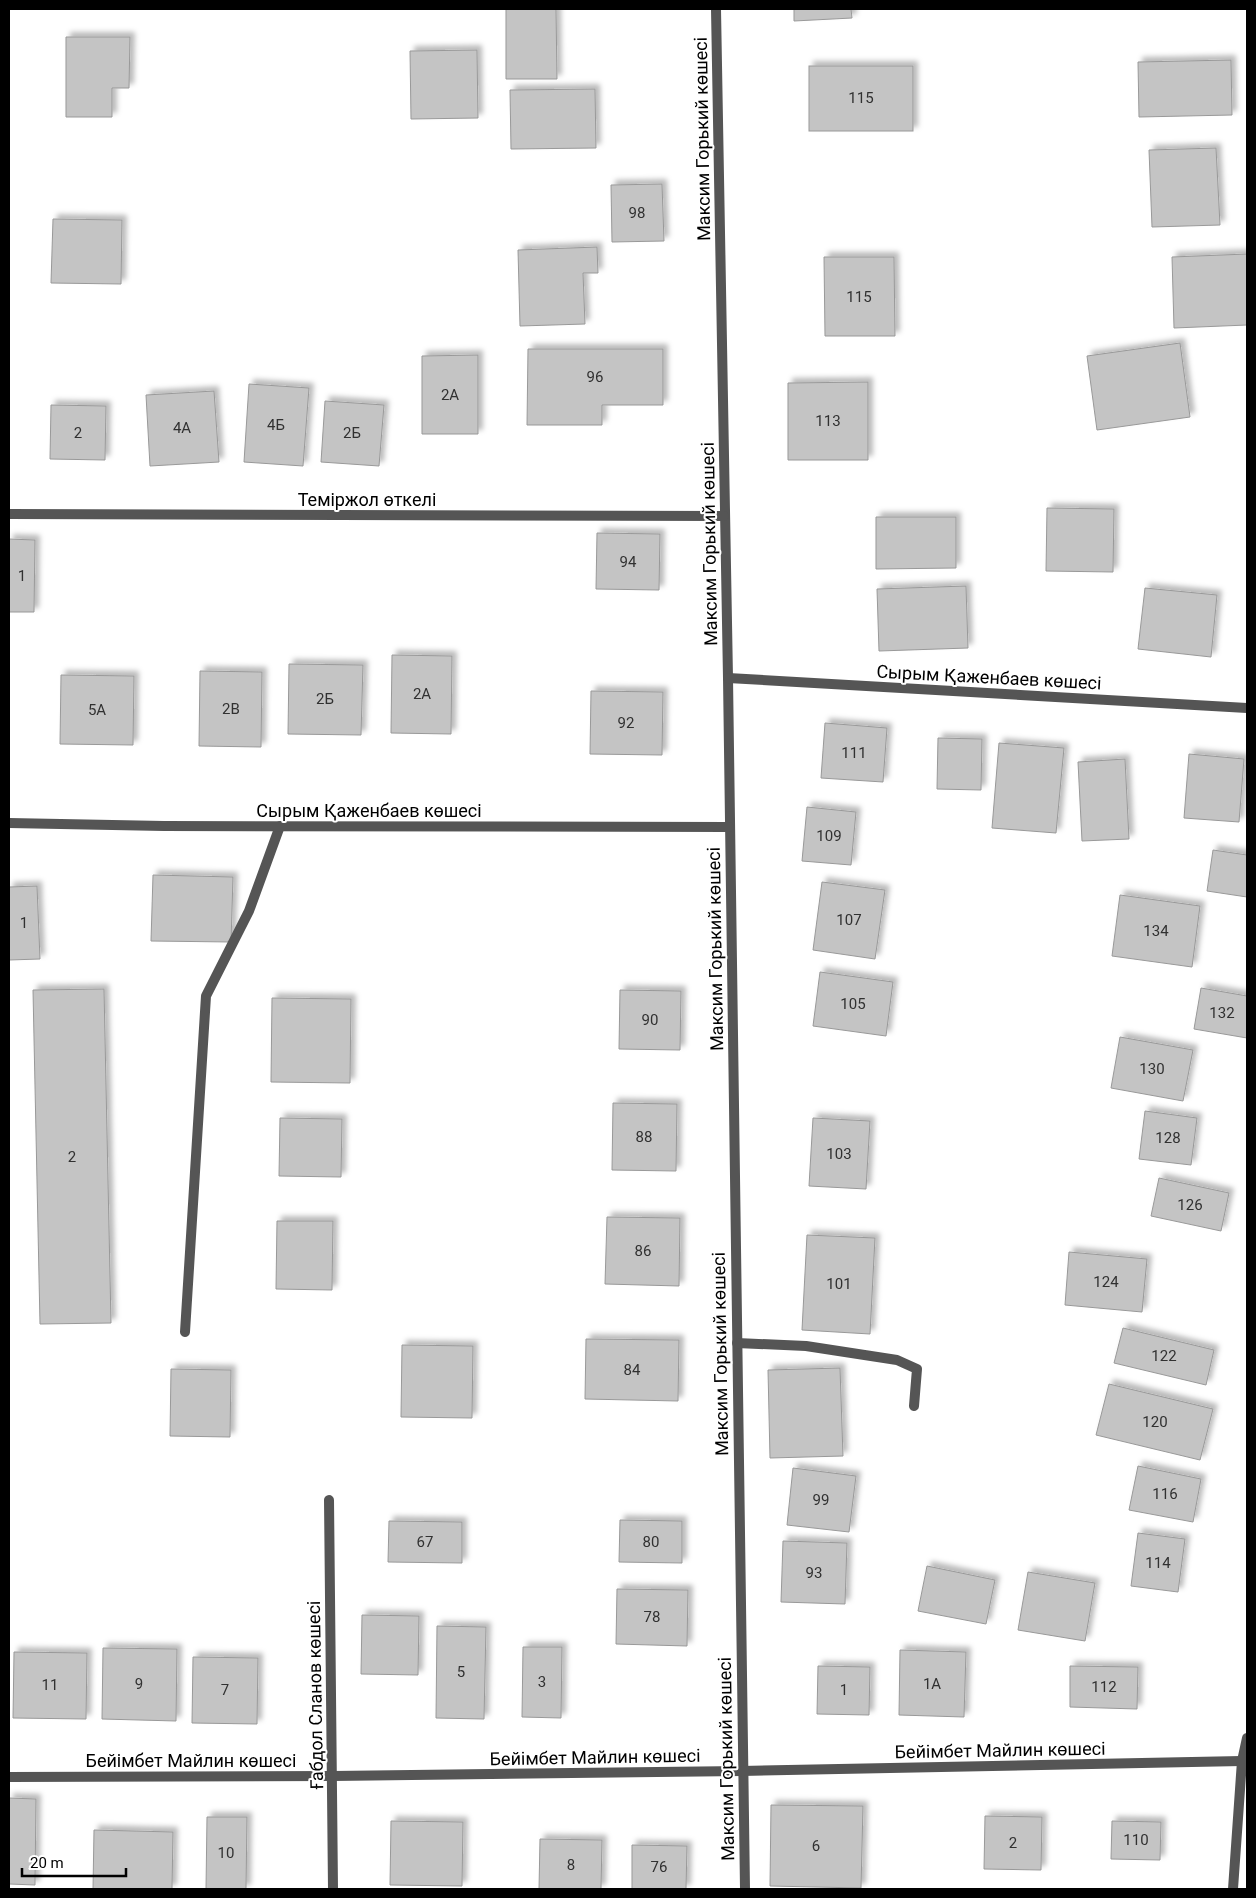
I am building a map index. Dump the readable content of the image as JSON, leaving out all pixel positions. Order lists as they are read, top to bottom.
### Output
{
  "streets": {
    "street": [
      "Максим Горький көшесі",
      "Теміржол өткелі",
      "Сырым Қаженбаев көшесі",
      "Ғабдол Сланов көшесі",
      "Бейімбет Майлин көшесі"
    ]
  },
  "crossings": [
    ["Максим Горький көшесі", "Теміржол өткелі"],
    ["Максим Горький көшесі", "Сырым Қаженбаев көшесі"],
    ["Максим Горький көшесі", "Бейімбет Майлин көшесі"],
    ["Ғабдол Сланов көшесі", "Бейімбет Майлин көшесі"]
  ],
  "house_numbers": [
    "115",
    "98",
    "115",
    "96",
    "2А",
    "113",
    "4Б",
    "4А",
    "2",
    "2Б",
    "94",
    "1",
    "2А",
    "2Б",
    "2В",
    "5А",
    "92",
    "111",
    "109",
    "107",
    "1",
    "134",
    "105",
    "132",
    "90",
    "130",
    "88",
    "128",
    "103",
    "2",
    "126",
    "86",
    "124",
    "101",
    "122",
    "84",
    "120",
    "116",
    "99",
    "67",
    "80",
    "114",
    "93",
    "78",
    "5",
    "3",
    "9",
    "1А",
    "11",
    "112",
    "7",
    "1",
    "110",
    "2",
    "6",
    "10",
    "8",
    "76"
  ],
  "scale_bar": "20 m"
}
